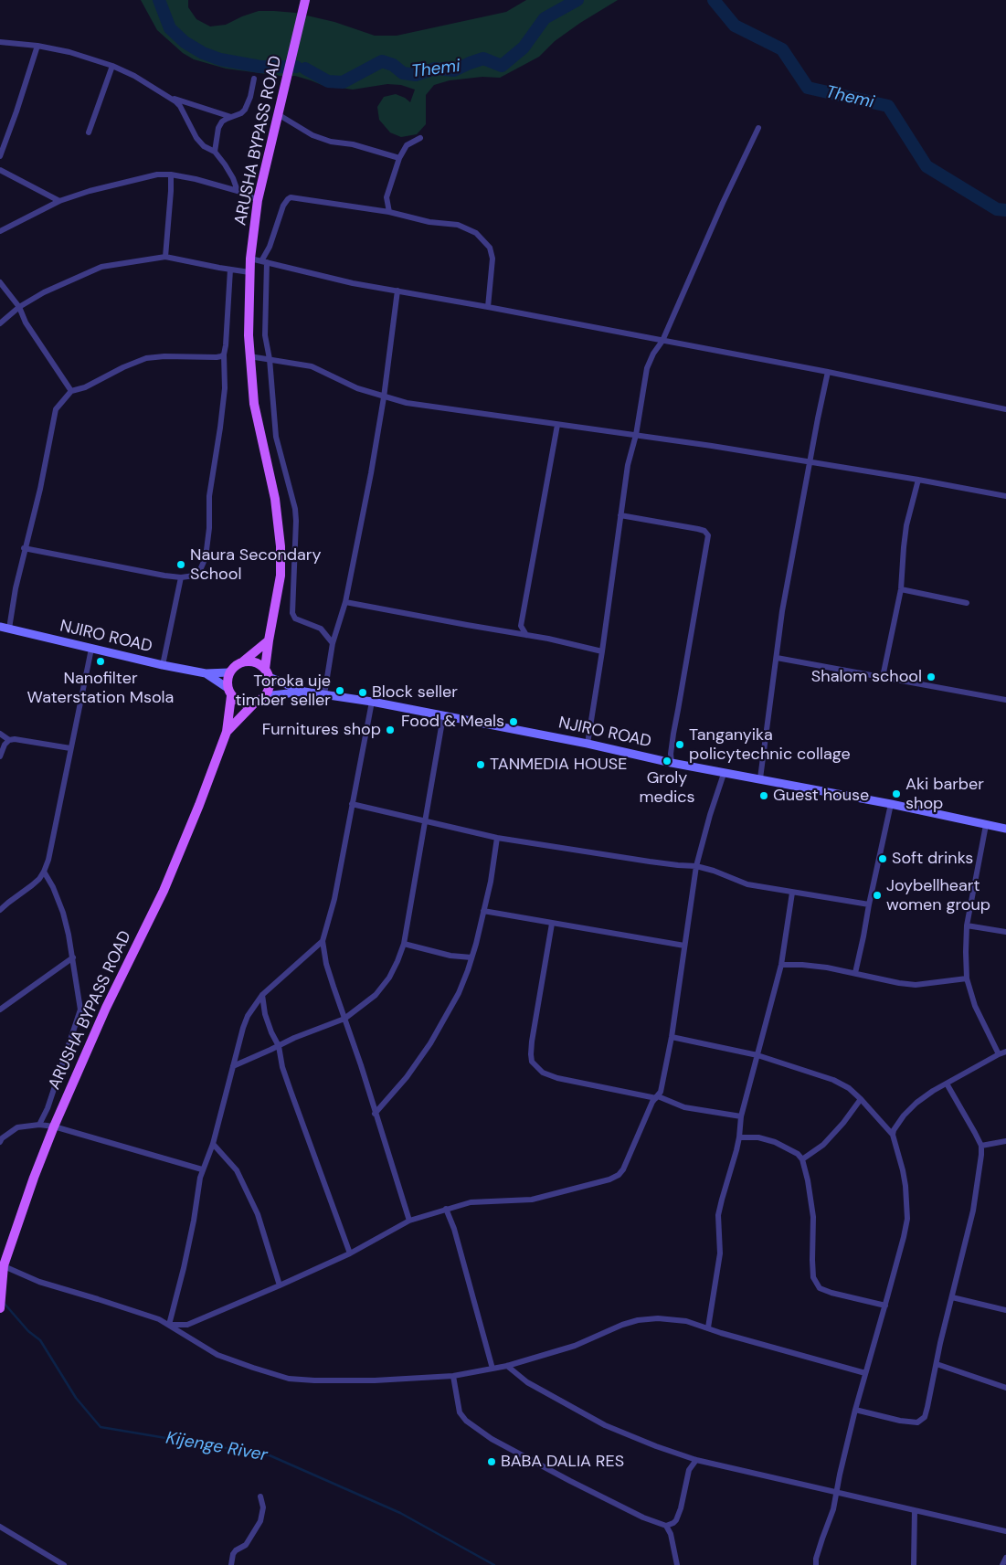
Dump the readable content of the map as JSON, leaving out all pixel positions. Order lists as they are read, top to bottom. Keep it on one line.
{"streets":{"main road":["ARUSHA BYPASS ROAD"],"street":["NJIRO ROAD"]},"crossings":[["ARUSHA BYPASS ROAD","NJIRO ROAD"]],"water":["Themi","Kijenge River"],"places":["Naura Secondary School","Nanofilter Waterstation Msola","Shalom school","Toroka uje timber seller","Block seller","Food & Meals","Furnitures shop","Tanganyika policytechnic collage","Groly medics","TANMEDIA HOUSE","Aki barber shop","Guest house","Soft drinks","Joybellheart women group","BABA DALIA RES"]}
